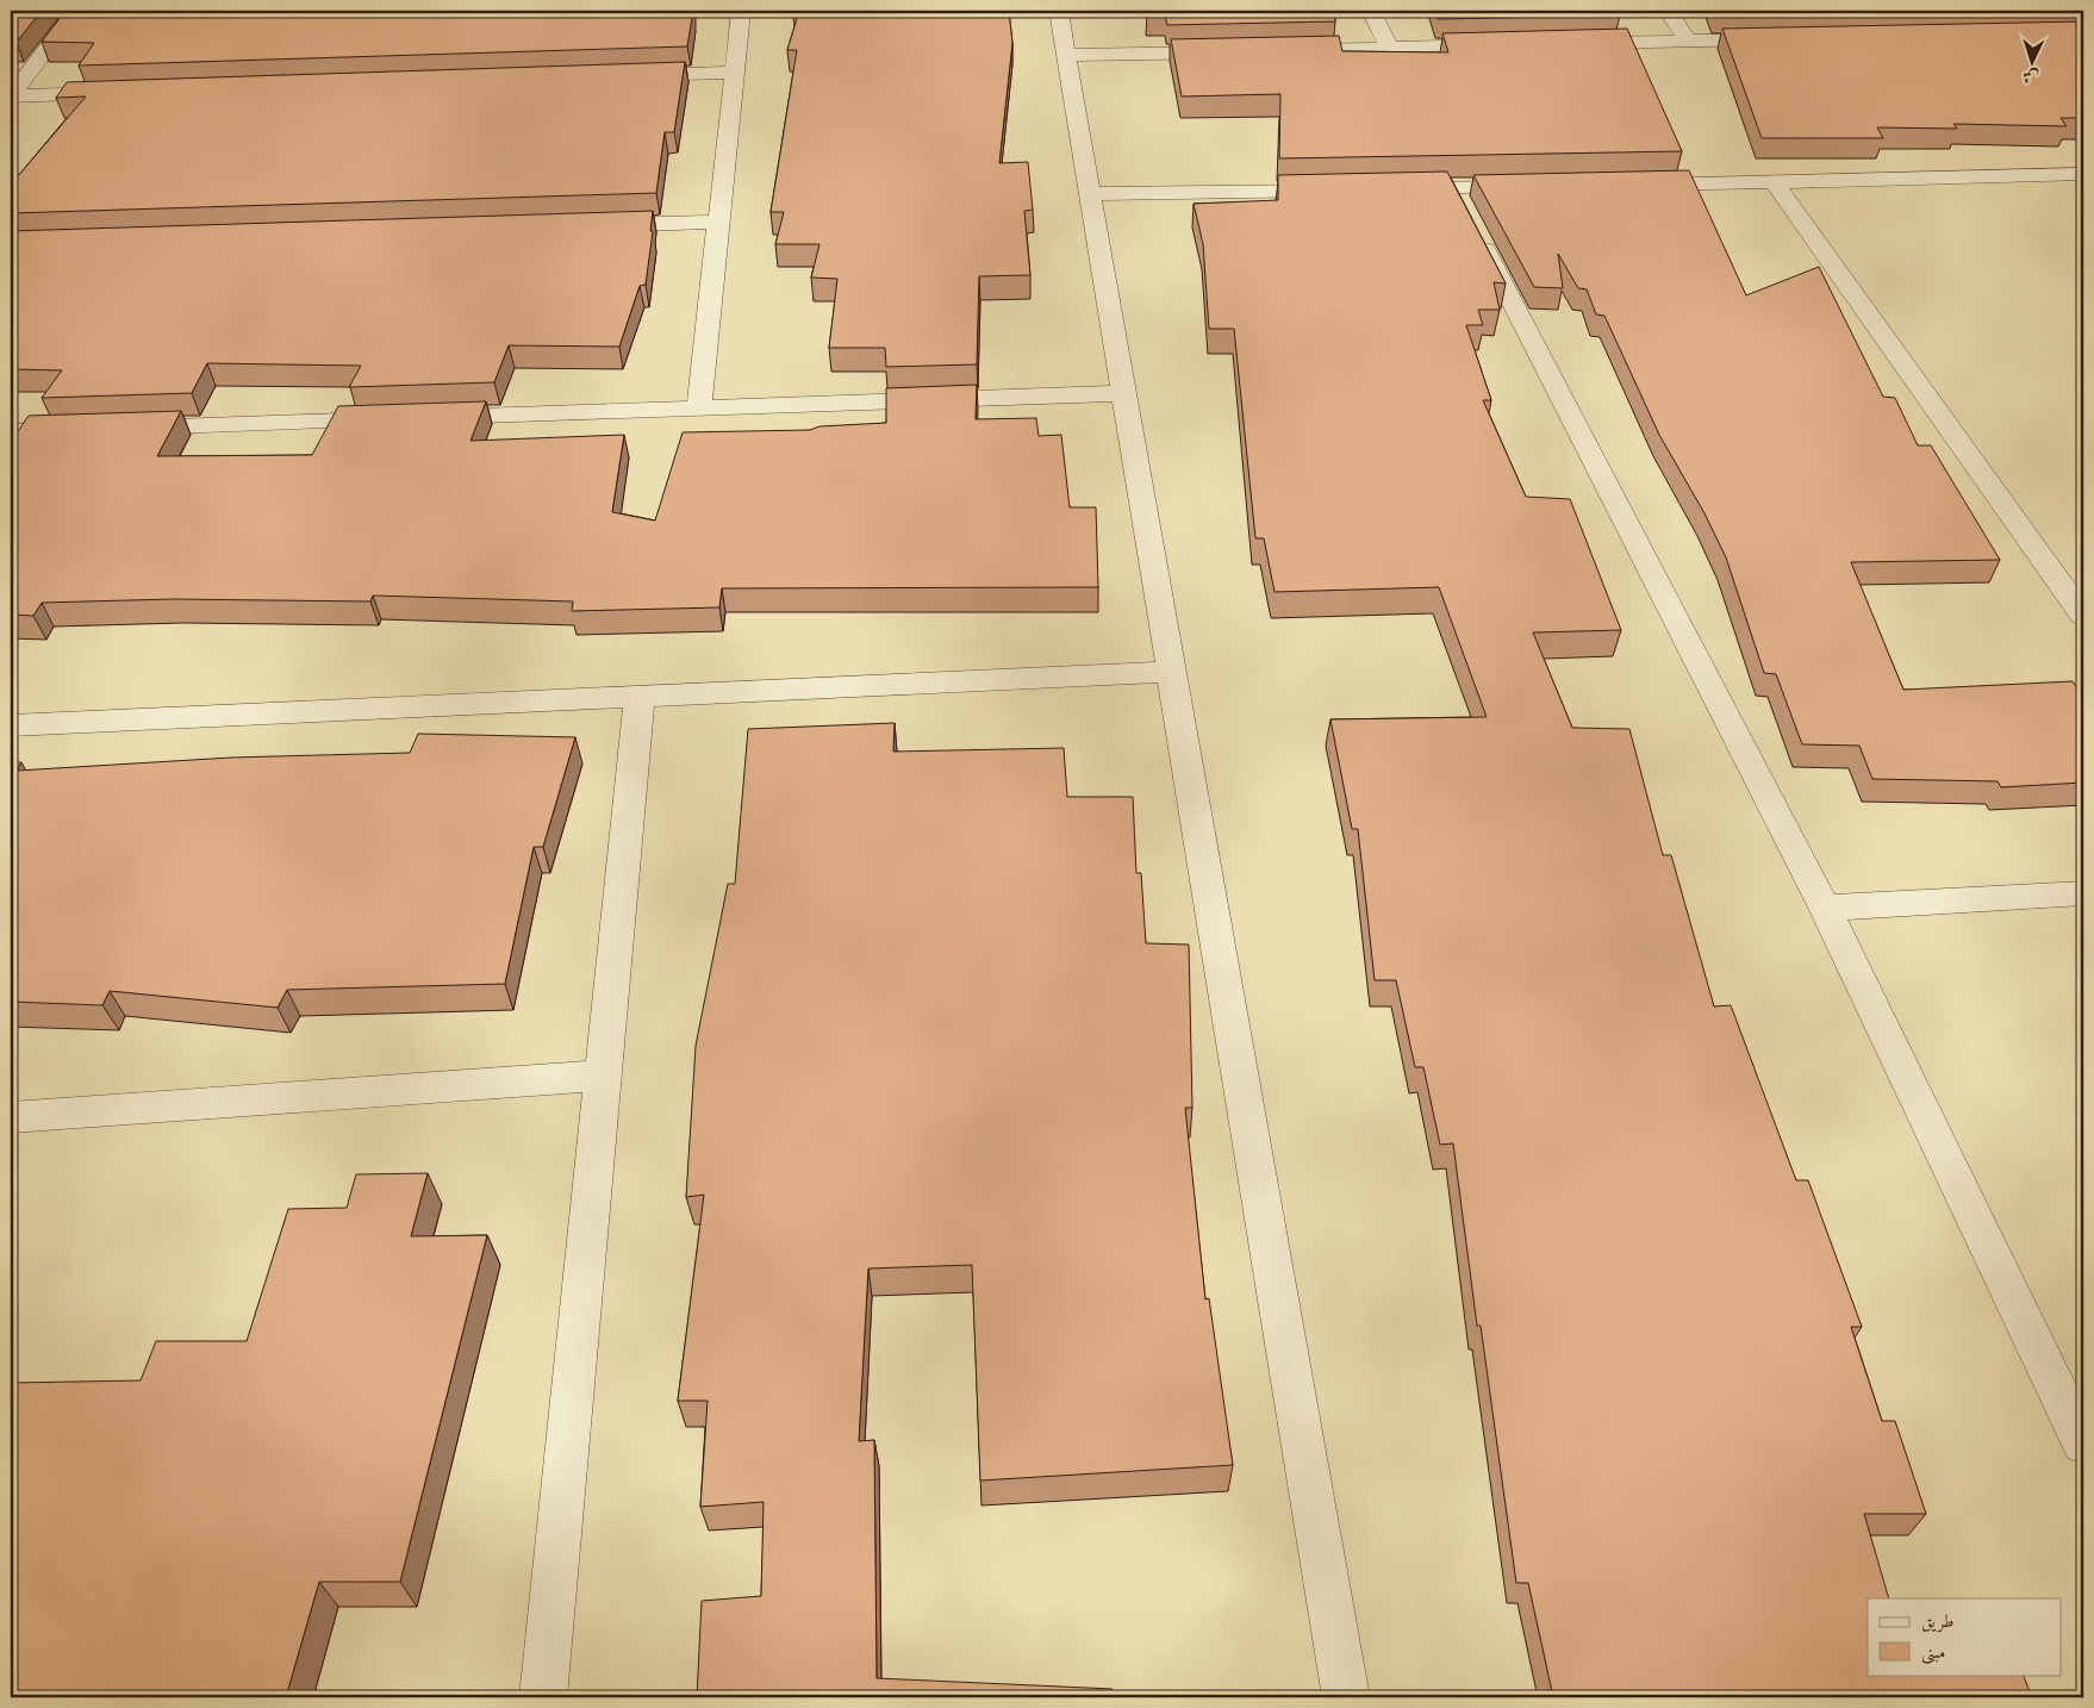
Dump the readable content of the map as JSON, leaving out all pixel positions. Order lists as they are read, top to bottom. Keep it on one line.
{"legend":["طريق","مبنى"],"north":"bottom"}
